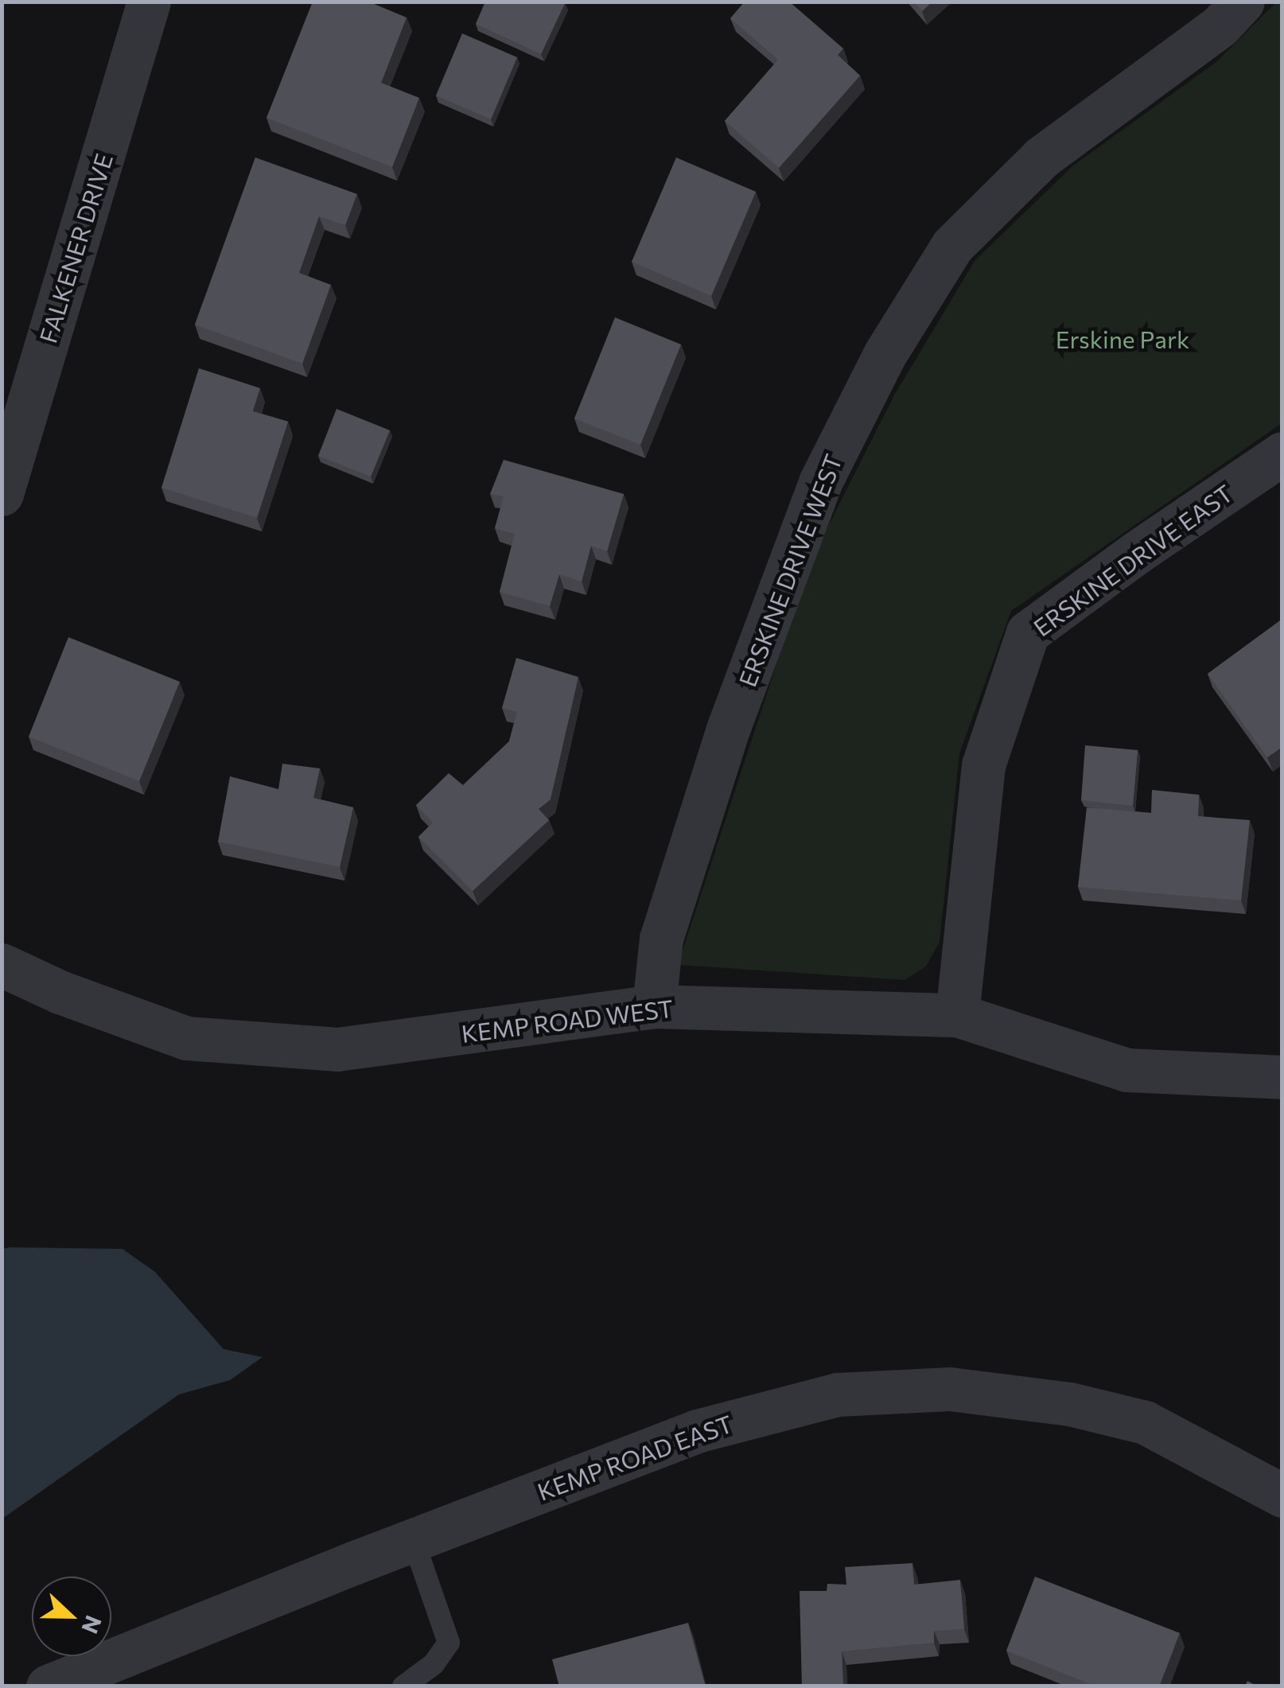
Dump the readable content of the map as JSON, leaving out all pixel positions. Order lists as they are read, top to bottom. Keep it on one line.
{"streets":{"street":["FALKENER DRIVE","ERSKINE DRIVE EAST","ERSKINE DRIVE WEST","KEMP ROAD WEST","KEMP ROAD EAST"]},"crossings":[["ERSKINE DRIVE EAST","KEMP ROAD WEST"],["ERSKINE DRIVE WEST","KEMP ROAD WEST"]],"parks":["Erskine Park"],"north":"right"}
